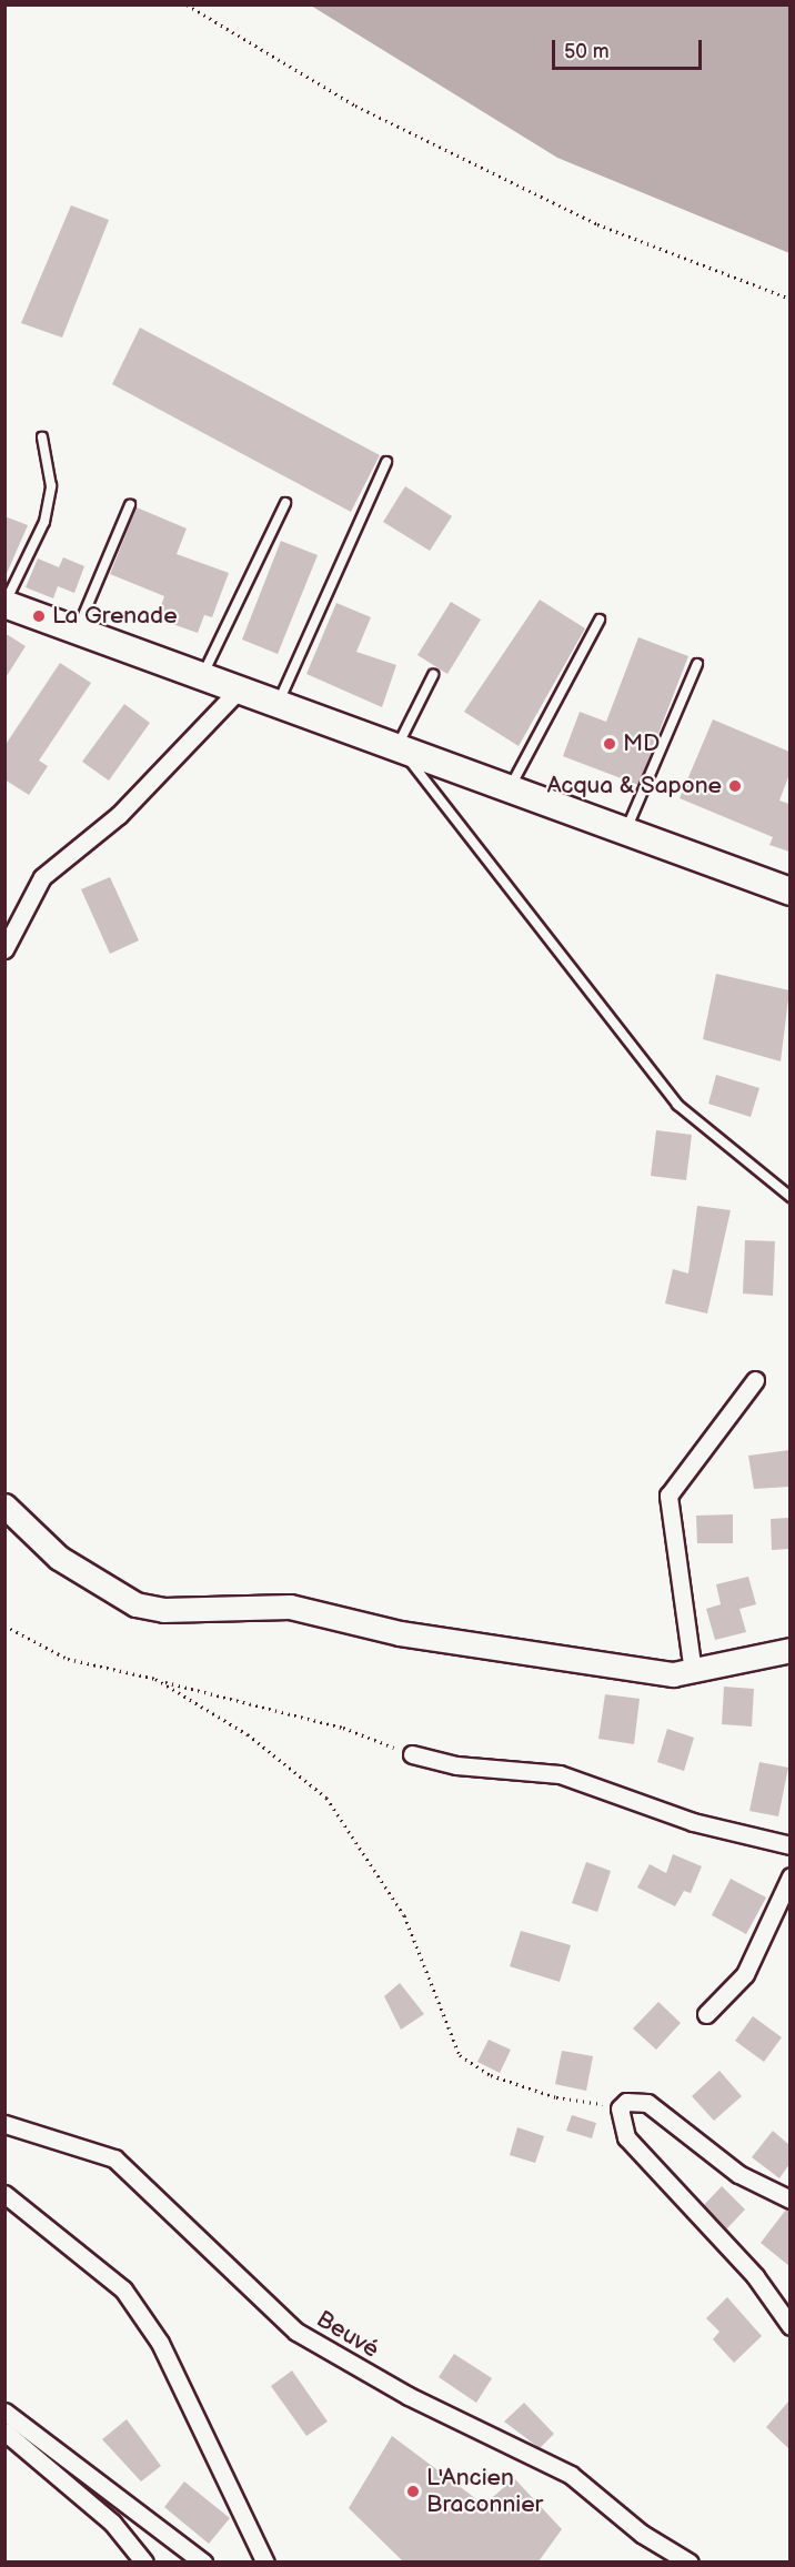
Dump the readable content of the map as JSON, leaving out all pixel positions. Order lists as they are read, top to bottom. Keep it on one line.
{"streets":{"street":["Beuvé"]},"places":["La Grenade","MD","Acqua & Sapone","L'Ancien Braconnier"],"scale_bar":"50 m"}
